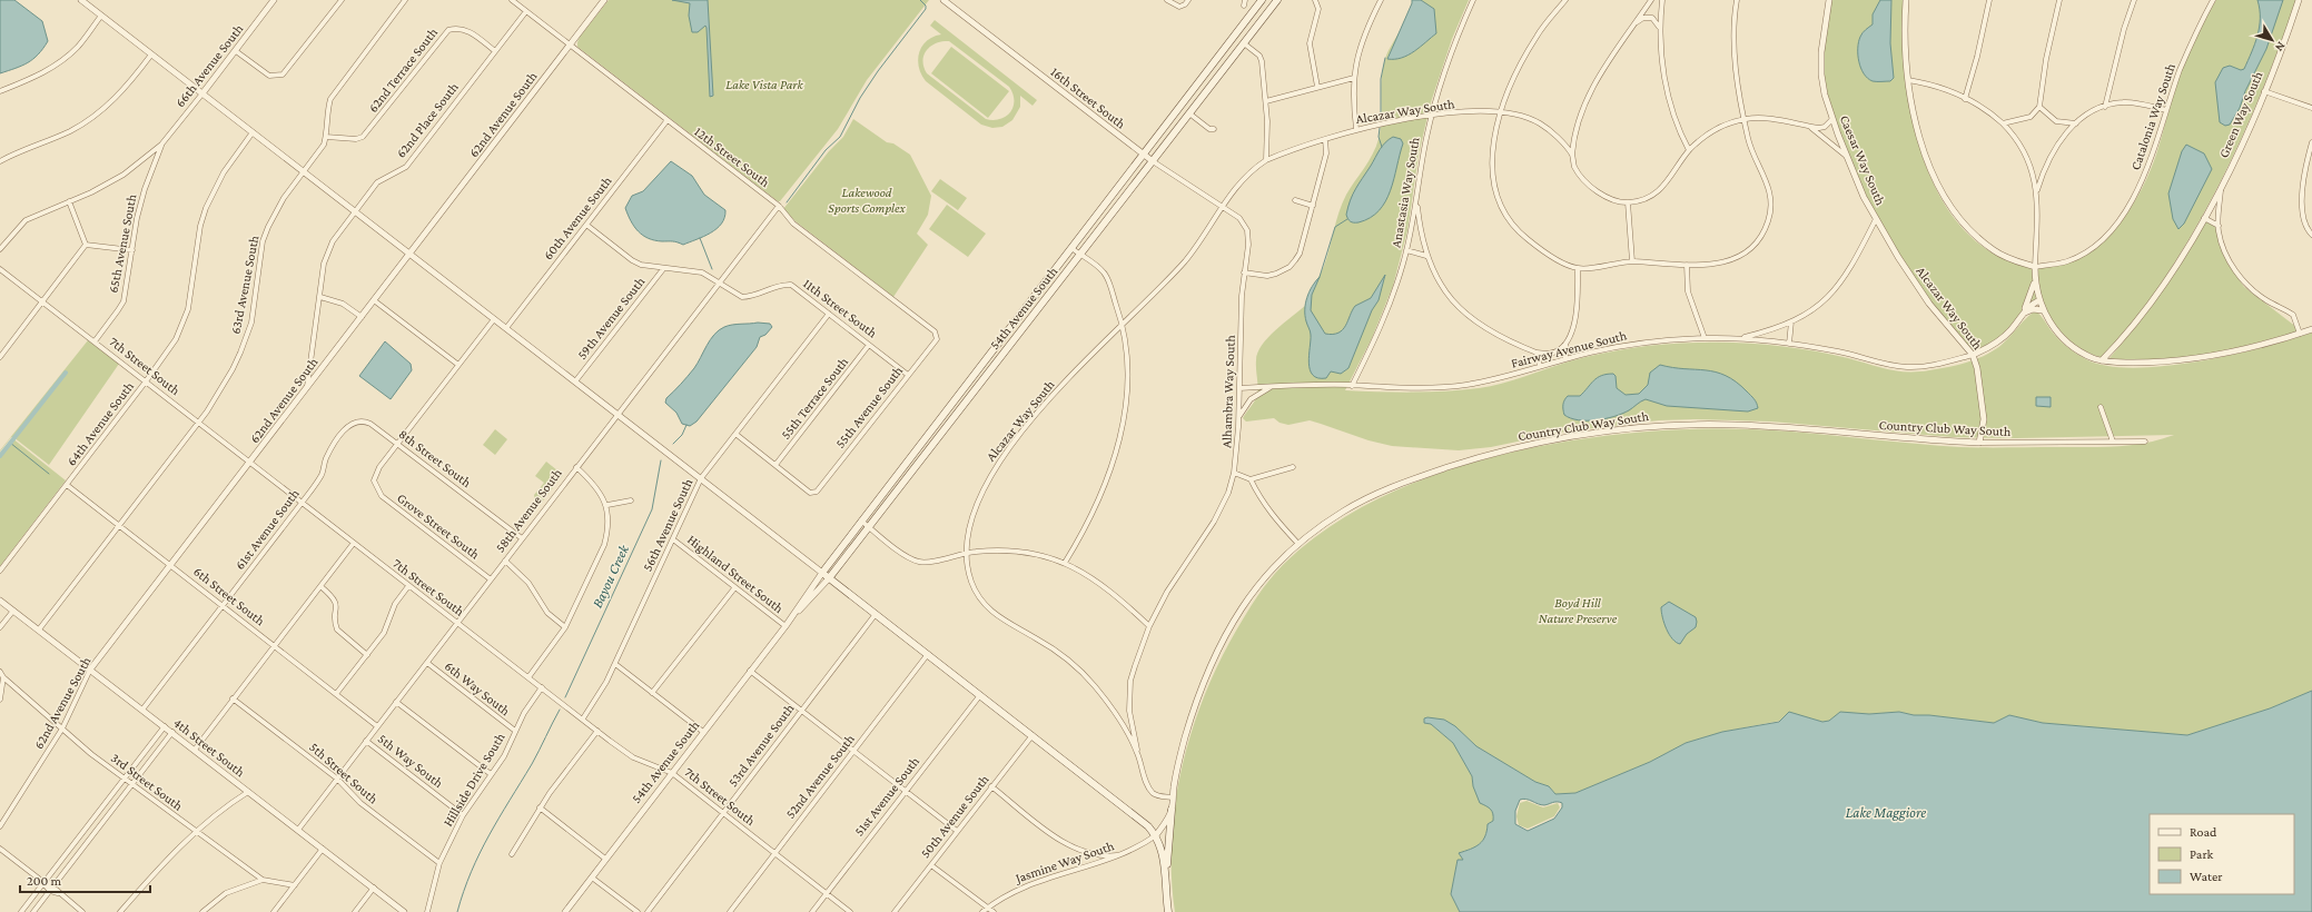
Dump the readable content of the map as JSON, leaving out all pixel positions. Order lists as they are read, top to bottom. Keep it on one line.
{"streets":{"main road":["54th Avenue South"],"street":["66th Avenue South","62nd Terrace South","16th Street South","Alcazar Way South","62nd Avenue South","Green Way South","Catalonia Way South","62nd Place South","12th Street South","Caesar Way South","Anastasia Way South","60th Avenue South","65th Avenue South","63rd Avenue South","11th Street South","59th Avenue South","Fairway Avenue South","7th Street South","Alhambra Way South","55th Terrace South","55th Avenue South","64th Avenue South","Country Club Way South","8th Street South","58th Avenue South","56th Avenue South","Grove Street South","61st Avenue South","Highland Street South","6th Street South","6th Way South","53rd Avenue South","4th Street South","5th Way South","5th Street South","52nd Avenue South","Hillside Drive South","3rd Street South","51st Avenue South","50th Avenue South","Jasmine Way South"]},"crossings":[["66th Avenue South","65th Avenue South"],["62nd Terrace South","62nd Place South"],["62nd Terrace South","63rd Avenue South"],["16th Street South","Alcazar Way South"],["16th Street South","54th Avenue South"],["16th Street South","Alhambra Way South"],["Alcazar Way South","Caesar Way South"],["Alcazar Way South","Anastasia Way South"],["Alcazar Way South","Fairway Avenue South"],["Alcazar Way South","Alhambra Way South"],["Alcazar Way South","Country Club Way South"],["62nd Avenue South","62nd Place South"],["62nd Avenue South","12th Street South"],["62nd Avenue South","7th Street South"],["62nd Avenue South","6th Street South"],["62nd Avenue South","4th Street South"],["62nd Avenue South","3rd Street South"],["62nd Place South","12th Street South"],["12th Street South","60th Avenue South"],["12th Street South","55th Avenue South"],["12th Street South","58th Avenue South"],["Caesar Way South","Fairway Avenue South"],["Anastasia Way South","Fairway Avenue South"],["60th Avenue South","11th Street South"],["65th Avenue South","7th Street South"],["63rd Avenue South","7th Street South"],["63rd Avenue South","6th Street South"],["63rd Avenue South","4th Street South"],["11th Street South","59th Avenue South"],["11th Street South","55th Terrace South"],["11th Street South","55th Avenue South"],["11th Street South","58th Avenue South"],["11th Street South","56th Avenue South"],["54th Avenue South","7th Street South"],["54th Avenue South","Highland Street South"],["Fairway Avenue South","Alhambra Way South"],["7th Street South","64th Avenue South"],["7th Street South","58th Avenue South"],["7th Street South","56th Avenue South"],["7th Street South","61st Avenue South"],["7th Street South","53rd Avenue South"],["7th Street South","52nd Avenue South"],["7th Street South","Hillside Drive South"],["7th Street South","51st Avenue South"],["55th Terrace South","55th Avenue South"],["64th Avenue South","6th Street South"],["Country Club Way South","Jasmine Way South"],["8th Street South","58th Avenue South"],["8th Street South","Grove Street South"],["8th Street South","61st Avenue South"],["58th Avenue South","Grove Street South"],["58th Avenue South","6th Street South"],["58th Avenue South","6th Way South"],["58th Avenue South","4th Street South"],["58th Avenue South","5th Way South"],["58th Avenue South","5th Street South"],["56th Avenue South","Highland Street South"],["61st Avenue South","6th Street South"],["61st Avenue South","4th Street South"],["6th Way South","Hillside Drive South"],["5th Way South","Hillside Drive South"],["5th Street South","Hillside Drive South"]],"water":["Bayou Creek","Lake Maggiore"],"parks":["Lake Vista Park","Lakewood Sports Complex","Boyd Hill Nature Preserve"],"legend":["Road","Park","Water"],"scale_bar":"200 m","north":"bottom right"}
